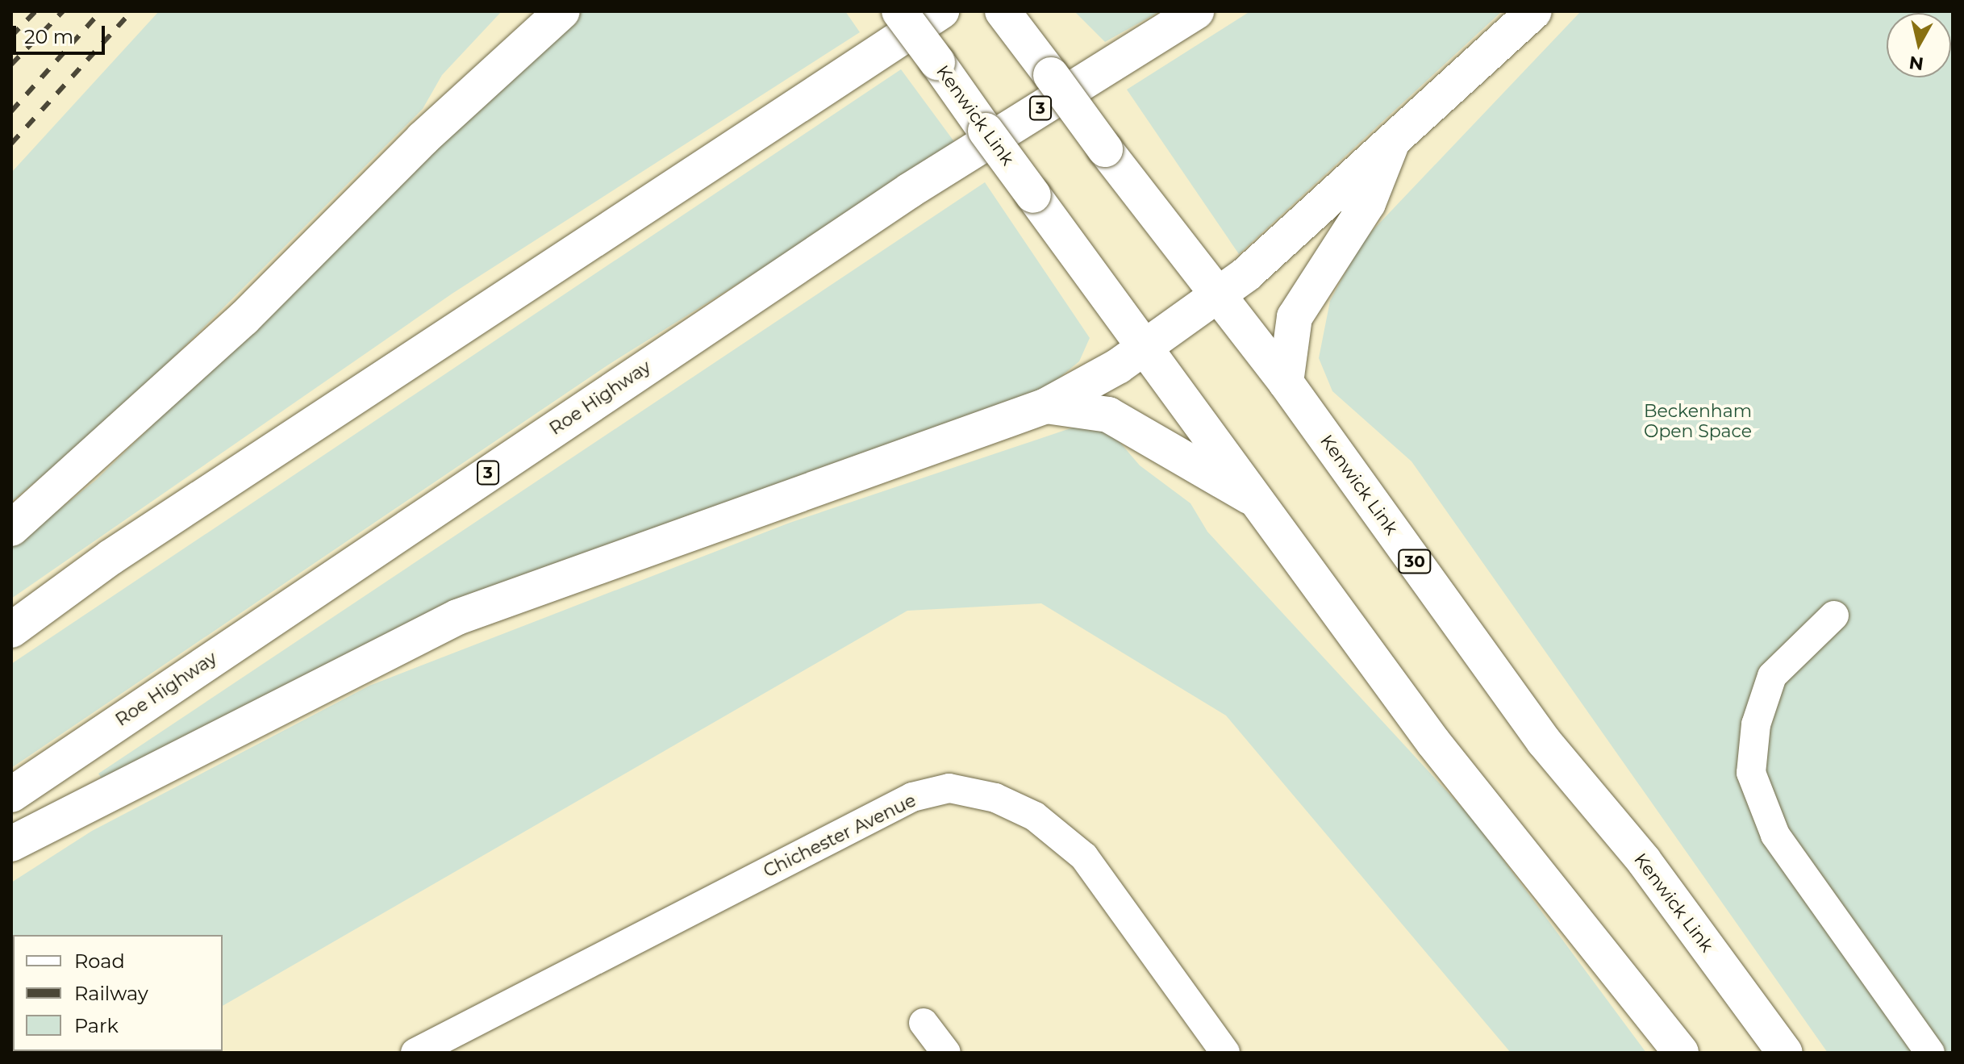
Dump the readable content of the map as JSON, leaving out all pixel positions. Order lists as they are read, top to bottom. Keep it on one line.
{"streets":{"highway":["3","Kenwick Link","Roe Highway","30"],"street":["Chichester Avenue"]},"parks":["Beckenham Open Space"],"legend":["Road","Railway","Park"],"scale_bar":"20 m","north":"bottom"}
